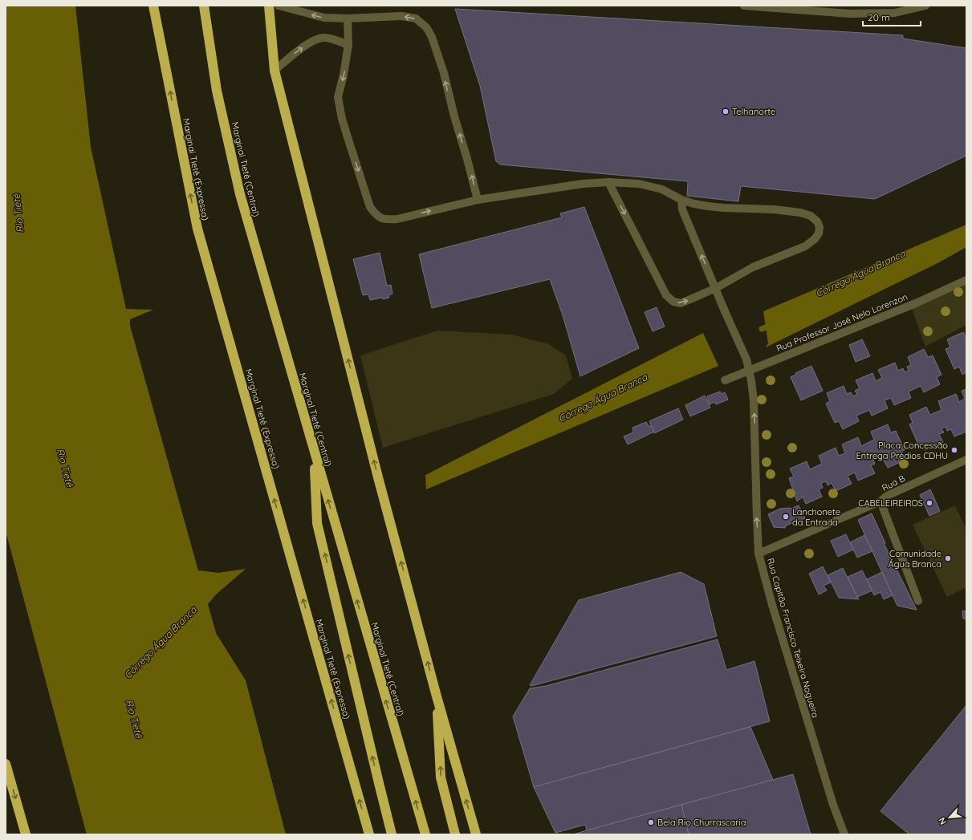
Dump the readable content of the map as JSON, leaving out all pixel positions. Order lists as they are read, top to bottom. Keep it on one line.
{"streets":{"highway":["Marginal Tietê (Expressa)","Marginal Tietê (Central)"],"street":["Rua Professor José Nelo Lorenzon","Rua B","Rua Capitão Francisco Teixeira Nogueira"]},"crossings":[["Rua Professor José Nelo Lorenzon","Rua Capitão Francisco Teixeira Nogueira"],["Rua B","Rua Capitão Francisco Teixeira Nogueira"]],"one_way":["Rua Capitão Francisco Teixeira Nogueira"],"water":["Rio Tietê","Córrego Água Branca"],"places":["Telhanorte","Placa Concessão Entrega Prédios CDHU","CABELEIREIROS","Lanchonete da Entrada","Comunidade Água Branca","Bela Rio Churrascaria"],"scale_bar":"20 m","north":"bottom left"}
